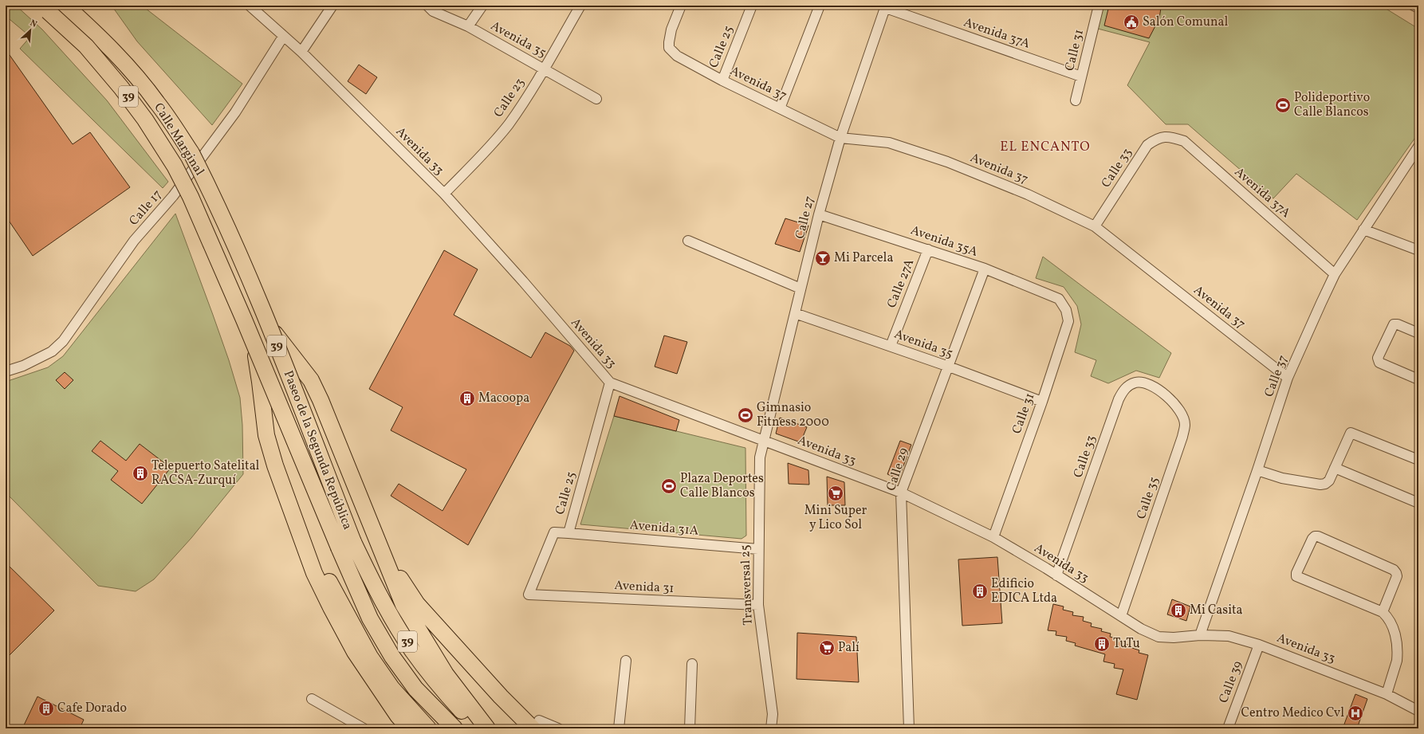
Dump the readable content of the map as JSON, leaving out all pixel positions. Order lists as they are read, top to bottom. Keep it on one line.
{"streets":{"highway":["39","Paseo de la Segunda República"],"street":["Avenida 37A","Avenida 35","Calle 25","Calle 31","Avenida 37","Calle 23","Calle Marginal","Avenida 33","Calle 33","Calle 17","Calle 27","Avenida 35A","Calle 27A","Calle 37","Calle 29","Calle 35","Avenida 31A","Transversal 25","Avenida 31","Calle 39"]},"crossings":[["Avenida 37A","Calle 31"],["Avenida 37A","Calle 33"],["Avenida 37A","Calle 27"],["Avenida 37A","Calle 37"],["Avenida 35","Calle 31"],["Avenida 35","Calle 23"],["Avenida 35","Calle 27"],["Avenida 35","Calle 27A"],["Avenida 35","Calle 29"],["Calle 25","Avenida 37"],["Calle 25","Avenida 33"],["Calle 25","Avenida 31A"],["Calle 25","Avenida 31"],["Calle 31","Avenida 33"],["Calle 31","Avenida 35A"],["Avenida 37","Calle 33"],["Avenida 37","Calle 27"],["Avenida 37","Calle 37"],["Calle 23","Avenida 33"],["Calle Marginal","Calle 17"],["Avenida 33","Calle 33"],["Avenida 33","Calle 17"],["Avenida 33","Calle 27"],["Avenida 33","Calle 37"],["Avenida 33","Calle 29"],["Avenida 33","Calle 35"],["Avenida 33","Transversal 25"],["Avenida 33","Calle 39"],["Calle 33","Calle 35"],["Calle 27","Avenida 35A"],["Calle 27","Transversal 25"],["Avenida 35A","Calle 27A"],["Avenida 35A","Calle 29"],["Avenida 31A","Transversal 25"],["Transversal 25","Avenida 31"]],"districts":["EL ENCANTO"],"places":{"public building":["Salón Comunal"],"sports":["Polideportivo Calle Blancos","Gimnasio Fitness 2000","Plaza Deportes Calle Blancos"],"bar":["Mi Parcela"],"building":["Macoopa","Telepuerto Satelital RACSA-Zurquí","Edificio EDICA Ltda","Mi Casita","TuTu","Cafe Dorado"],"supermarket":["Mini Super y Lico Sol","Palí"],"hospital":["Centro Medico Cvl"]},"north":"top right"}
